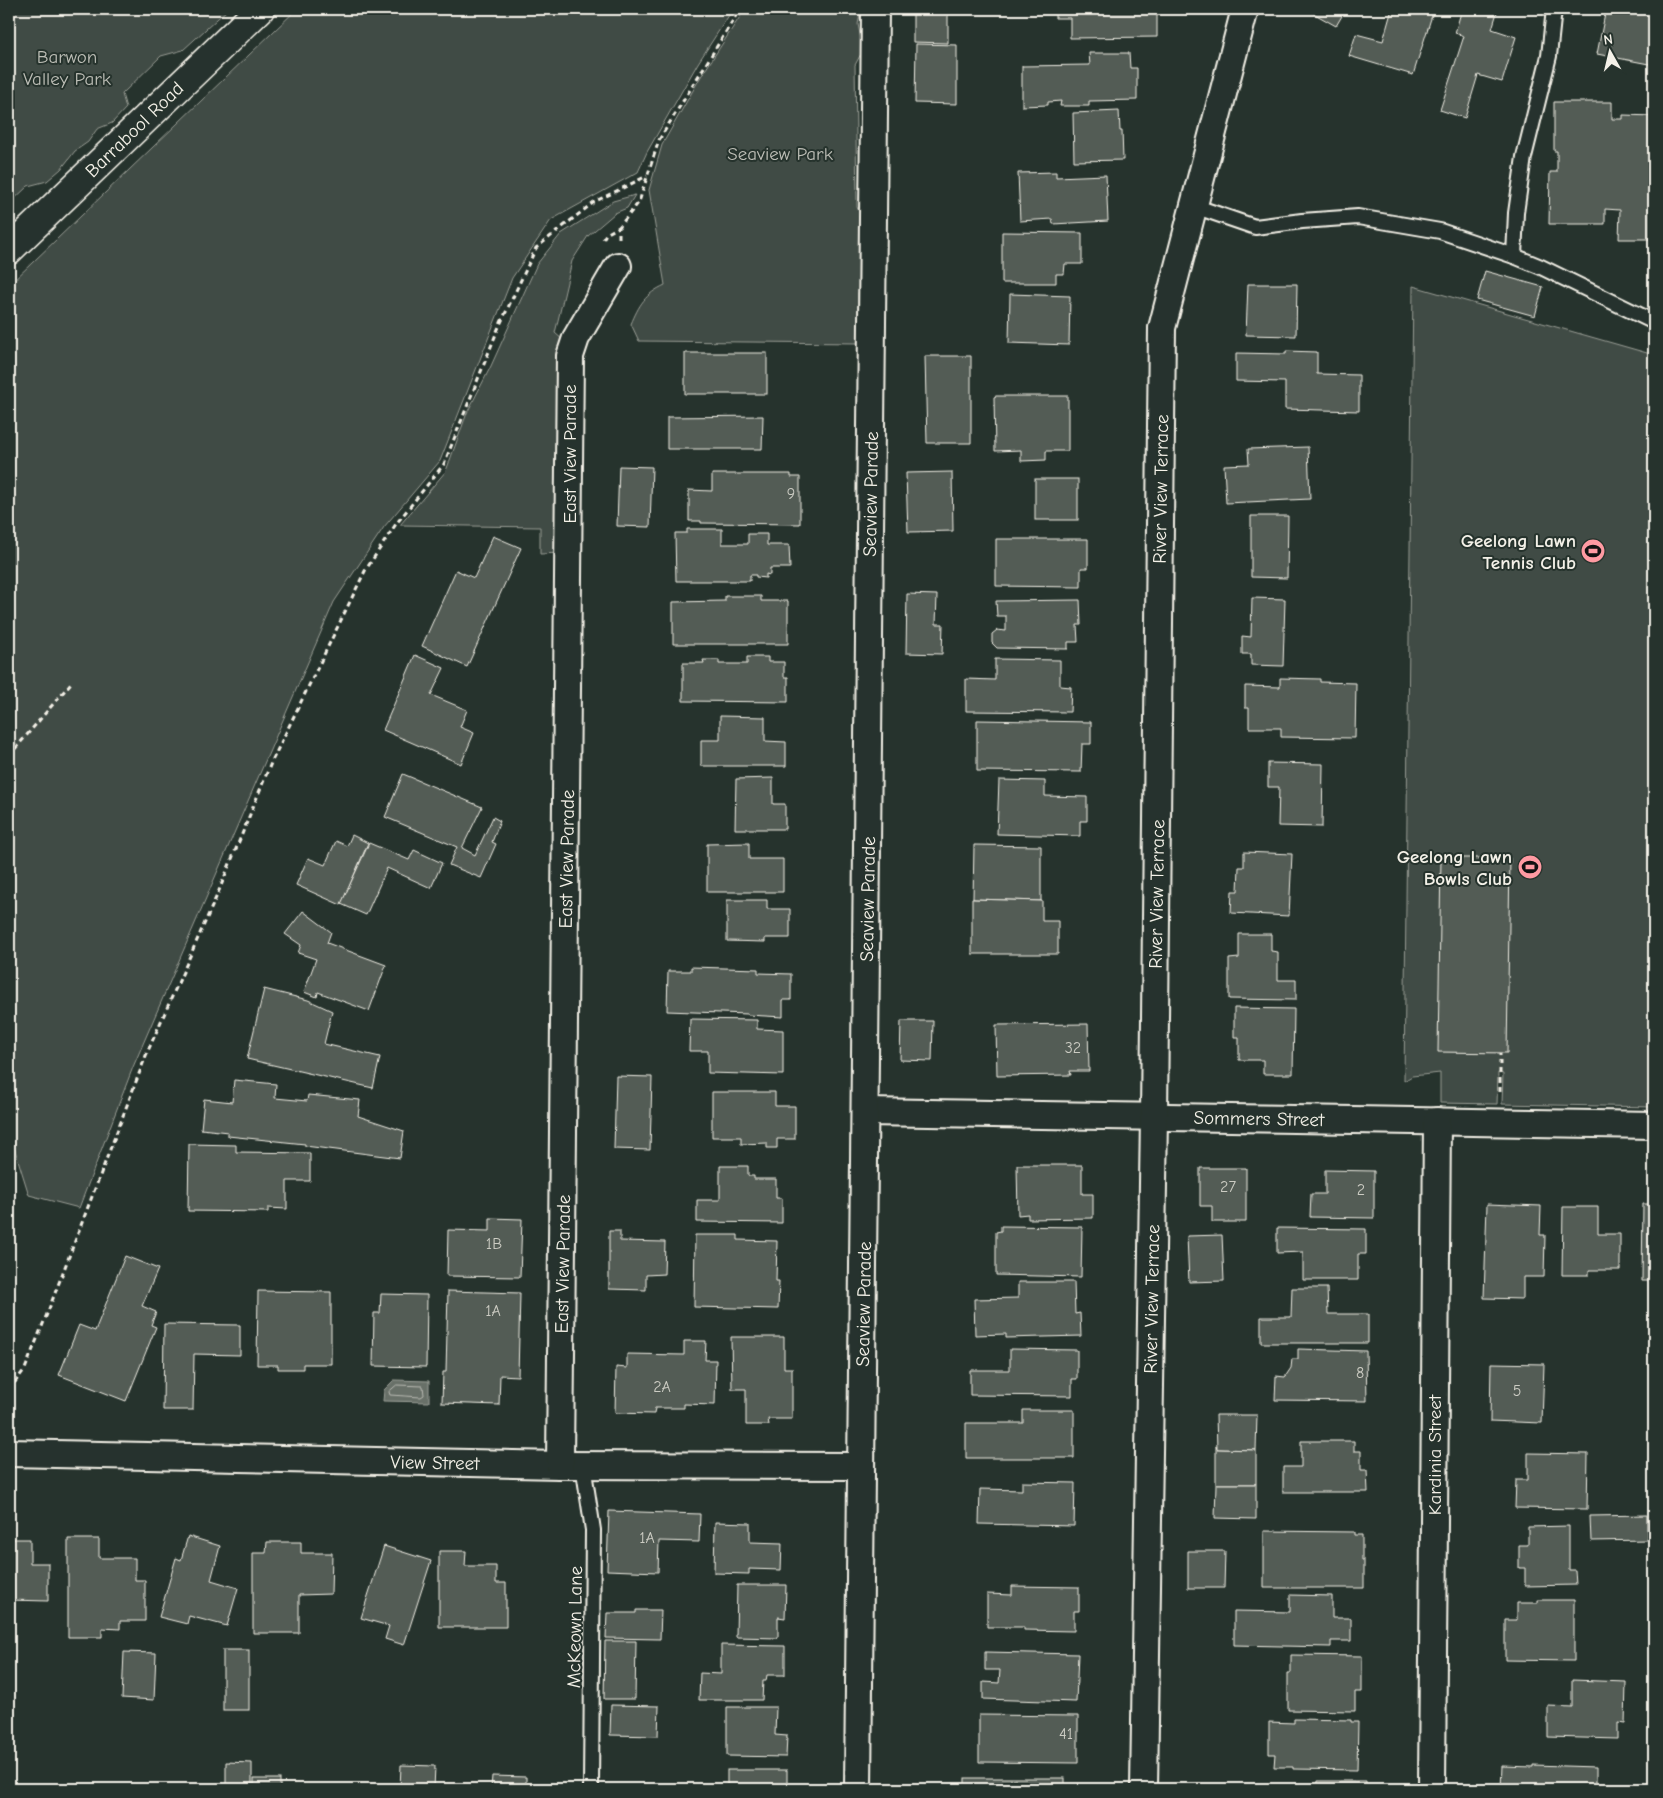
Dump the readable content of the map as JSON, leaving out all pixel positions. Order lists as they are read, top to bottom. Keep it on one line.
{"streets":{"street":["Barrabool Road","East View Parade","River View Terrace","Seaview Parade","Sommers Street","Kardinia Street","View Street"],"lane":["McKeown Lane"]},"crossings":[["East View Parade","View Street"],["East View Parade","McKeown Lane"],["River View Terrace","Sommers Street"],["Seaview Parade","Sommers Street"],["Seaview Parade","View Street"],["Sommers Street","Kardinia Street"],["View Street","McKeown Lane"]],"parks":["Barwon Valley Park","Seaview Park"],"places":{"sports":["Geelong Lawn Tennis Club","Geelong Lawn Bowls Club"]},"house_numbers":["9","32","27","2","1B","1A","8","2A","5","1A","41"],"north":"top"}
